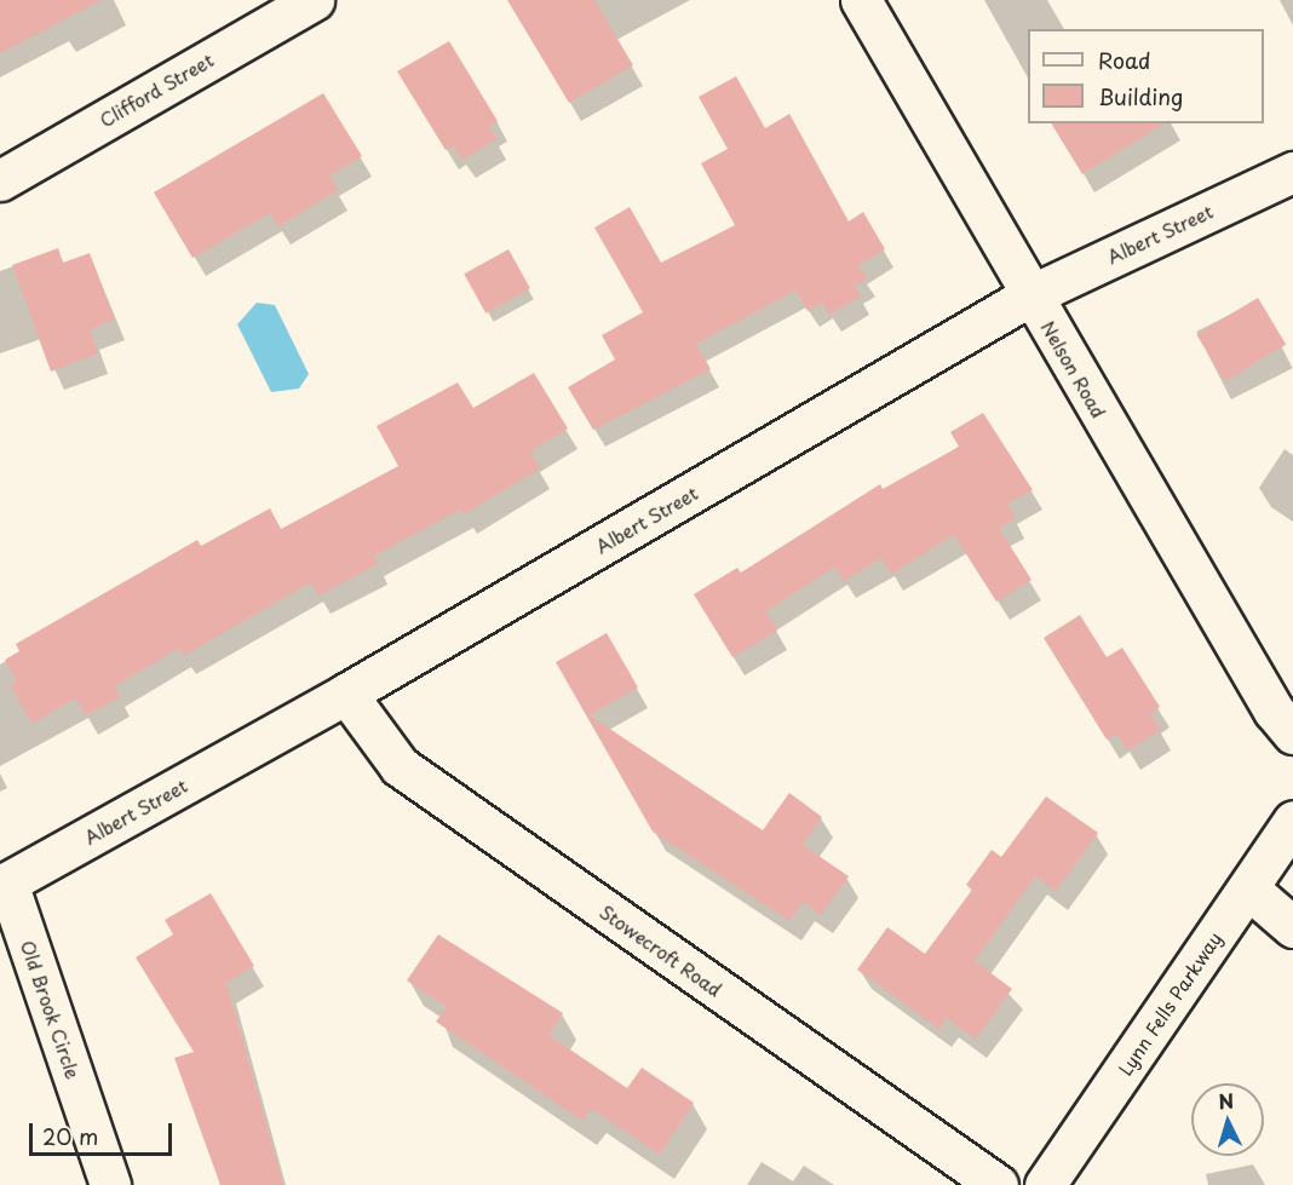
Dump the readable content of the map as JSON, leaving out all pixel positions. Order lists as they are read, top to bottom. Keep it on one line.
{"streets":{"street":["Clifford Street","Albert Street","Nelson Road","Stowecroft Road","Lynn Fells Parkway","Old Brook Circle"]},"crossings":[["Albert Street","Nelson Road"],["Albert Street","Stowecroft Road"],["Albert Street","Old Brook Circle"]],"legend":["Road","Building"],"scale_bar":"20 m","north":"top"}
